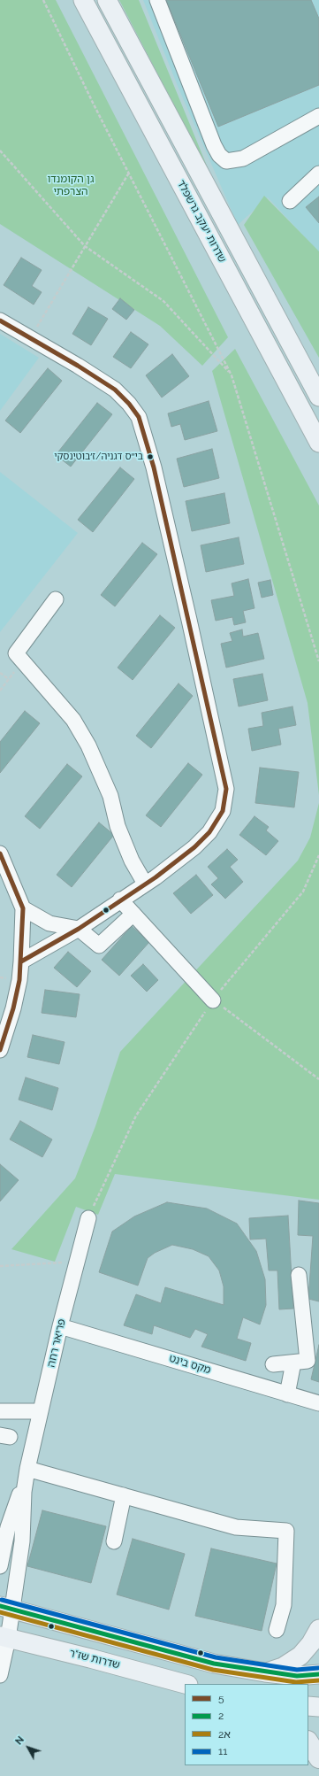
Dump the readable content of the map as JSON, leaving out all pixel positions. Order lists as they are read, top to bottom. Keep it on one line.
{"streets":{"main road":["שדרות יעקב גרשפלד","שדרות שז\"ר"],"street":["פריאר רחה","מקס בינט"]},"crossings":[["פריאר רחה","מקס בינט"],["פריאר רחה","שדרות שז\"ר"]],"parks":["גן הקומנדו הצרפתי"],"places":["בי״ס דגניה/ז׳בוטינסקי"],"lines":["transit line 5","transit line 11","transit line 2","transit line 2א"],"legend":["5","2","2א","11"],"north":"top left"}
